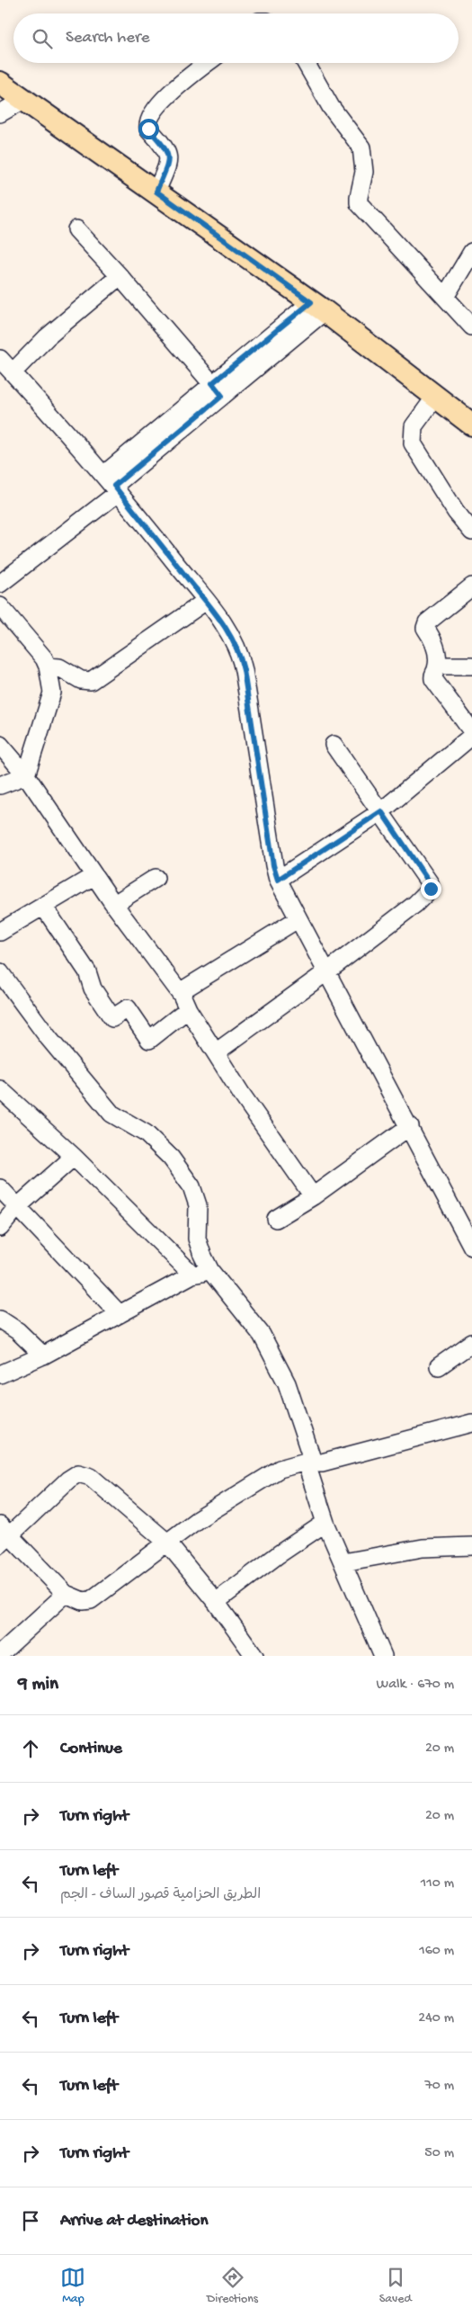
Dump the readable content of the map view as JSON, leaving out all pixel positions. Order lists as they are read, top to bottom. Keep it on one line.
{"page":{"search":"Search here","heading":["9 min","Walk · 670 m"],"list":[["Continue","20 m"],["Turn right","20 m"],["Turn left","الطريق الحزامية قصور الساف - الجم","110 m"],["Turn right","160 m"],["Turn left","240 m"],["Turn left","70 m"],["Turn right","50 m"],"Arrive at destination"],"nav":["Map","Directions","Saved"]}}
